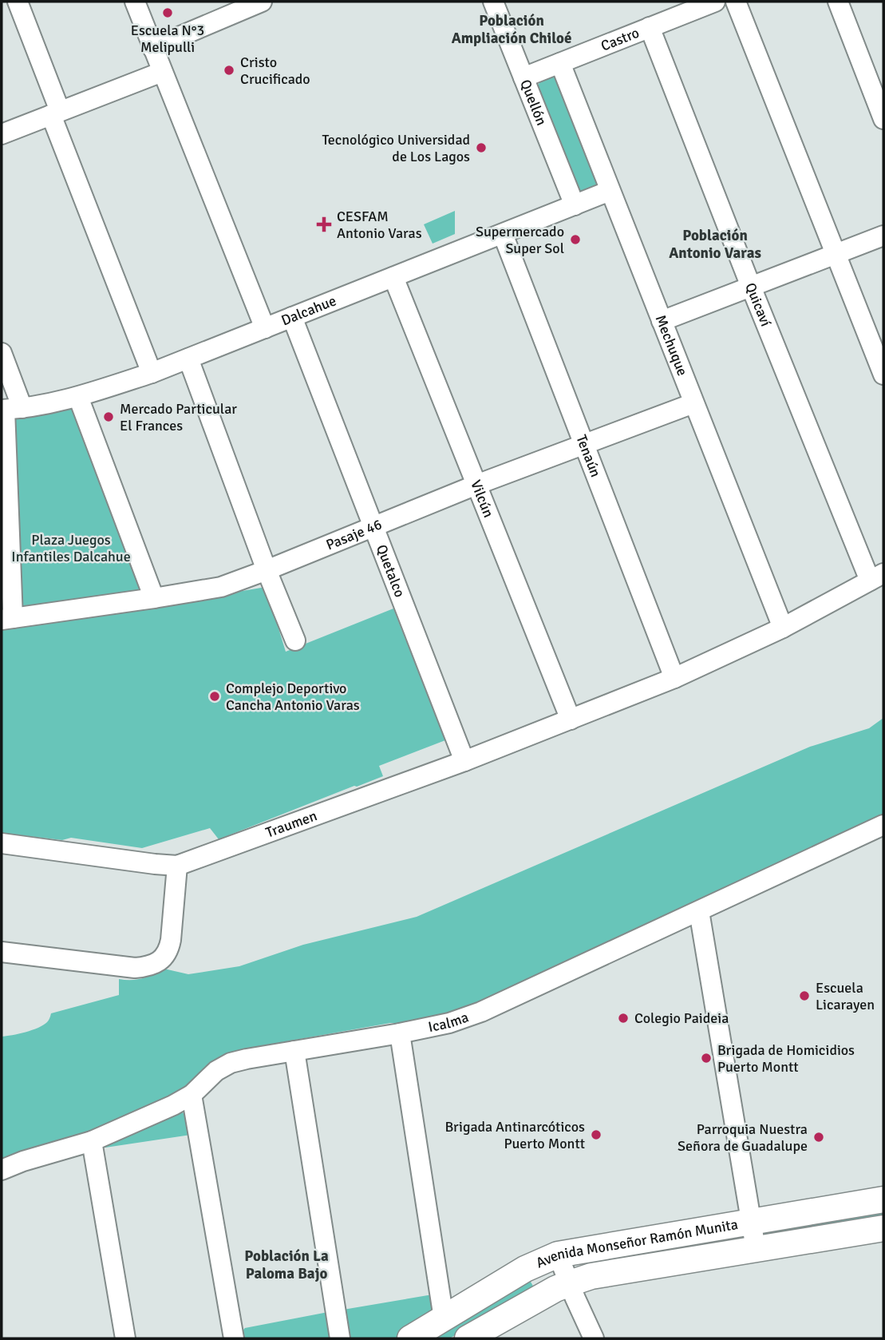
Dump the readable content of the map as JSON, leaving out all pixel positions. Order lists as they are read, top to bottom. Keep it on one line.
{"streets":{"main road":["Avenida Monseñor Ramón Munita"],"street":["Castro","Quellón","Quicaví","Dalcahue","Mechuque","Tenaún","Vilcún","Pasaje 46","Quetalco","Traumen","Icalma"]},"crossings":[["Castro","Quellón"],["Castro","Quicaví"],["Castro","Mechuque"],["Quellón","Dalcahue"],["Quicaví","Traumen"],["Dalcahue","Mechuque"],["Dalcahue","Tenaún"],["Dalcahue","Vilcún"],["Dalcahue","Quetalco"],["Mechuque","Pasaje 46"],["Mechuque","Traumen"],["Tenaún","Pasaje 46"],["Tenaún","Traumen"],["Vilcún","Pasaje 46"],["Vilcún","Traumen"],["Pasaje 46","Quetalco"],["Quetalco","Traumen"]],"districts":["Población Ampliación Chiloé","Población Antonio Varas","Población La Paloma Bajo"],"parks":["Plaza Juegos Infantiles Dalcahue"],"places":{"other":["Escuela N°3 Melipulli","Cristo Crucificado","Tecnológico Universidad de Los Lagos","Supermercado Super Sol","Mercado Particular El Frances","Complejo Deportivo Cancha Antonio Varas","Escuela Licarayen","Colegio Paideia","Brigada de Homicidios Puerto Montt","Brigada Antinarcóticos Puerto Montt","Parroquia Nuestra Señora de Guadalupe"],"health":["CESFAM Antonio Varas"]}}
